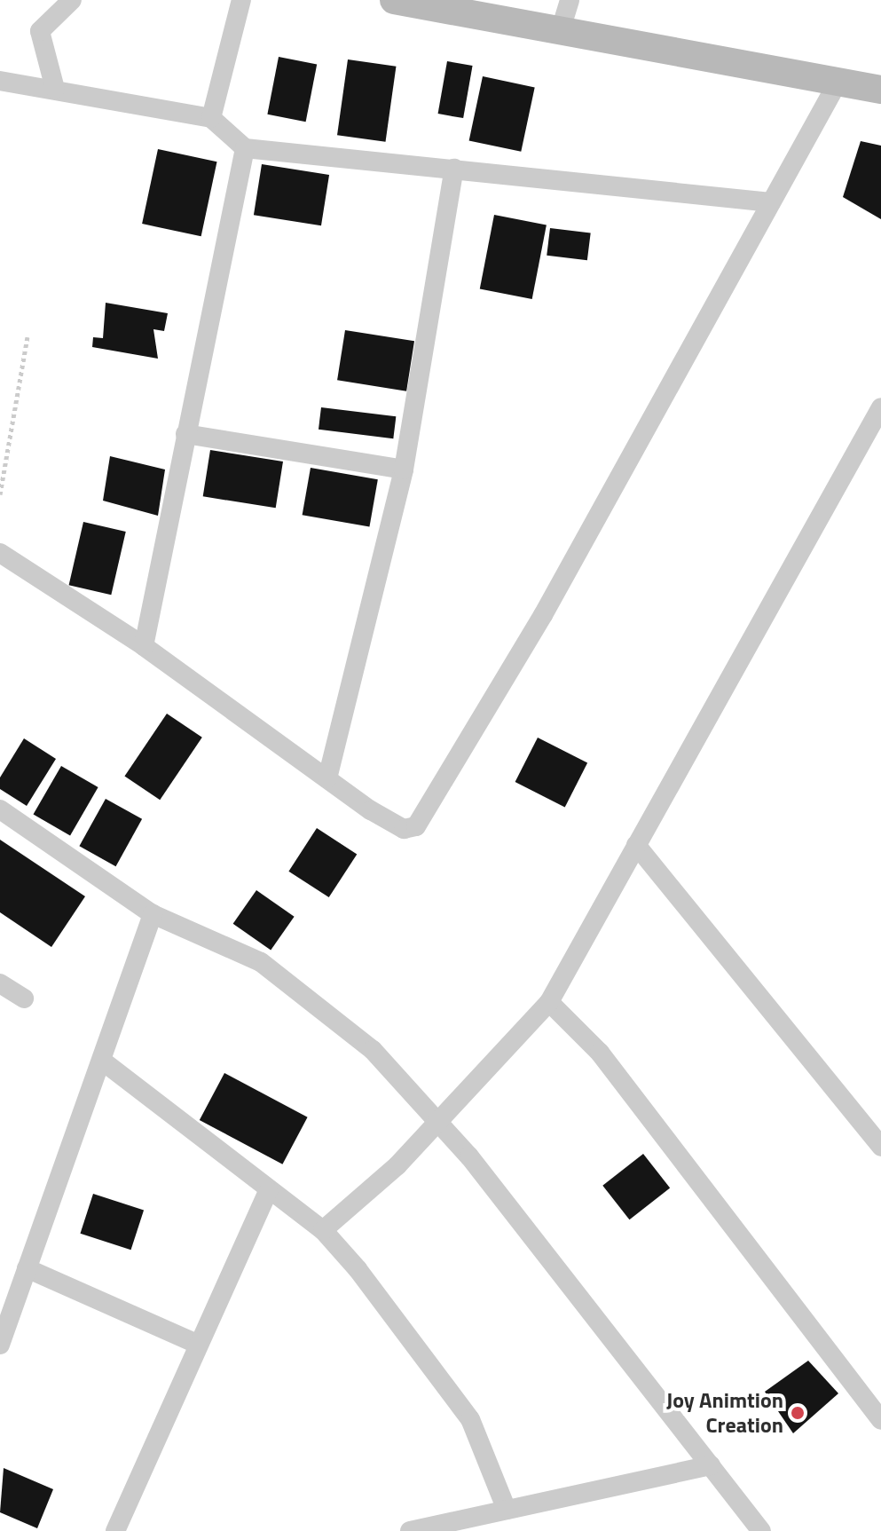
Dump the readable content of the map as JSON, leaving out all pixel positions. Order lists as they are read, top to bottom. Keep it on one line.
{"places":["Joy Animtion Creation"]}
